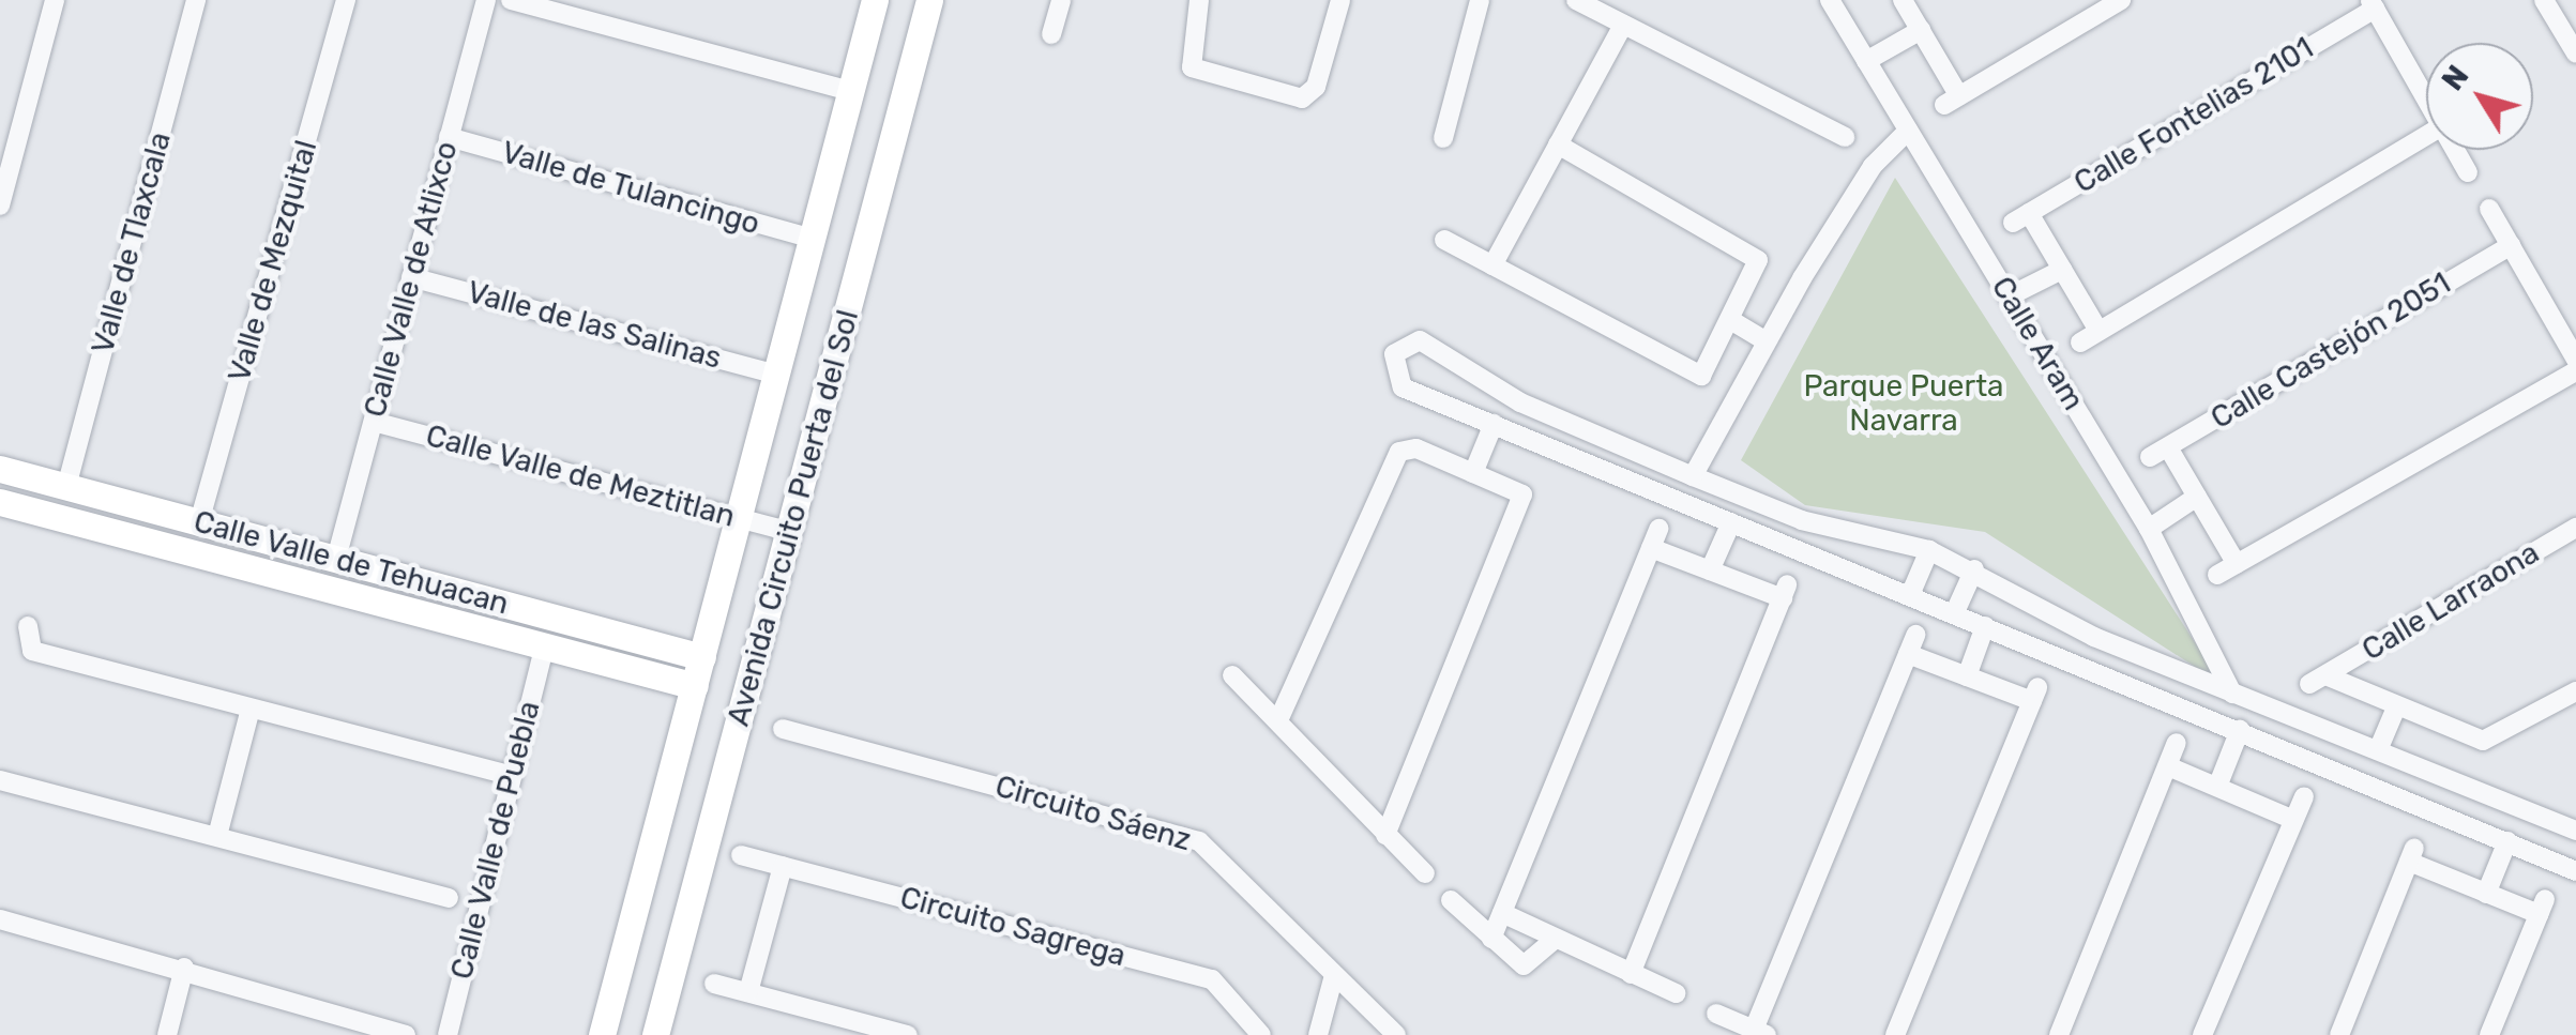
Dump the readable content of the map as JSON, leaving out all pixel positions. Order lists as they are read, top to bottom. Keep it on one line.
{"streets":{"street":["Calle Fontelias 2101","Valle de Tulancingo","Valle de Tlaxcala","Valle de Mezquital","Calle Valle de Atlixco","Valle de las Salinas","Calle Aram","Calle Castejón 2051","Calle Valle de Meztitlan","Avenida Circuito Puerta del Sol","Calle Valle de Tehuacan","Calle Larraona","Circuito Sáenz","Calle Valle de Puebla","Circuito Sagrega"]},"crossings":[["Valle de Tulancingo","Calle Valle de Atlixco"],["Valle de Tulancingo","Avenida Circuito Puerta del Sol"],["Valle de Tlaxcala","Calle Valle de Tehuacan"],["Valle de Mezquital","Calle Valle de Tehuacan"],["Calle Valle de Atlixco","Valle de las Salinas"],["Calle Valle de Atlixco","Calle Valle de Meztitlan"],["Calle Valle de Atlixco","Calle Valle de Tehuacan"],["Valle de las Salinas","Avenida Circuito Puerta del Sol"],["Calle Valle de Meztitlan","Avenida Circuito Puerta del Sol"],["Avenida Circuito Puerta del Sol","Calle Valle de Tehuacan"],["Calle Valle de Tehuacan","Calle Valle de Puebla"]],"parks":["Parque Puerta Navarra"],"north":"top left"}
